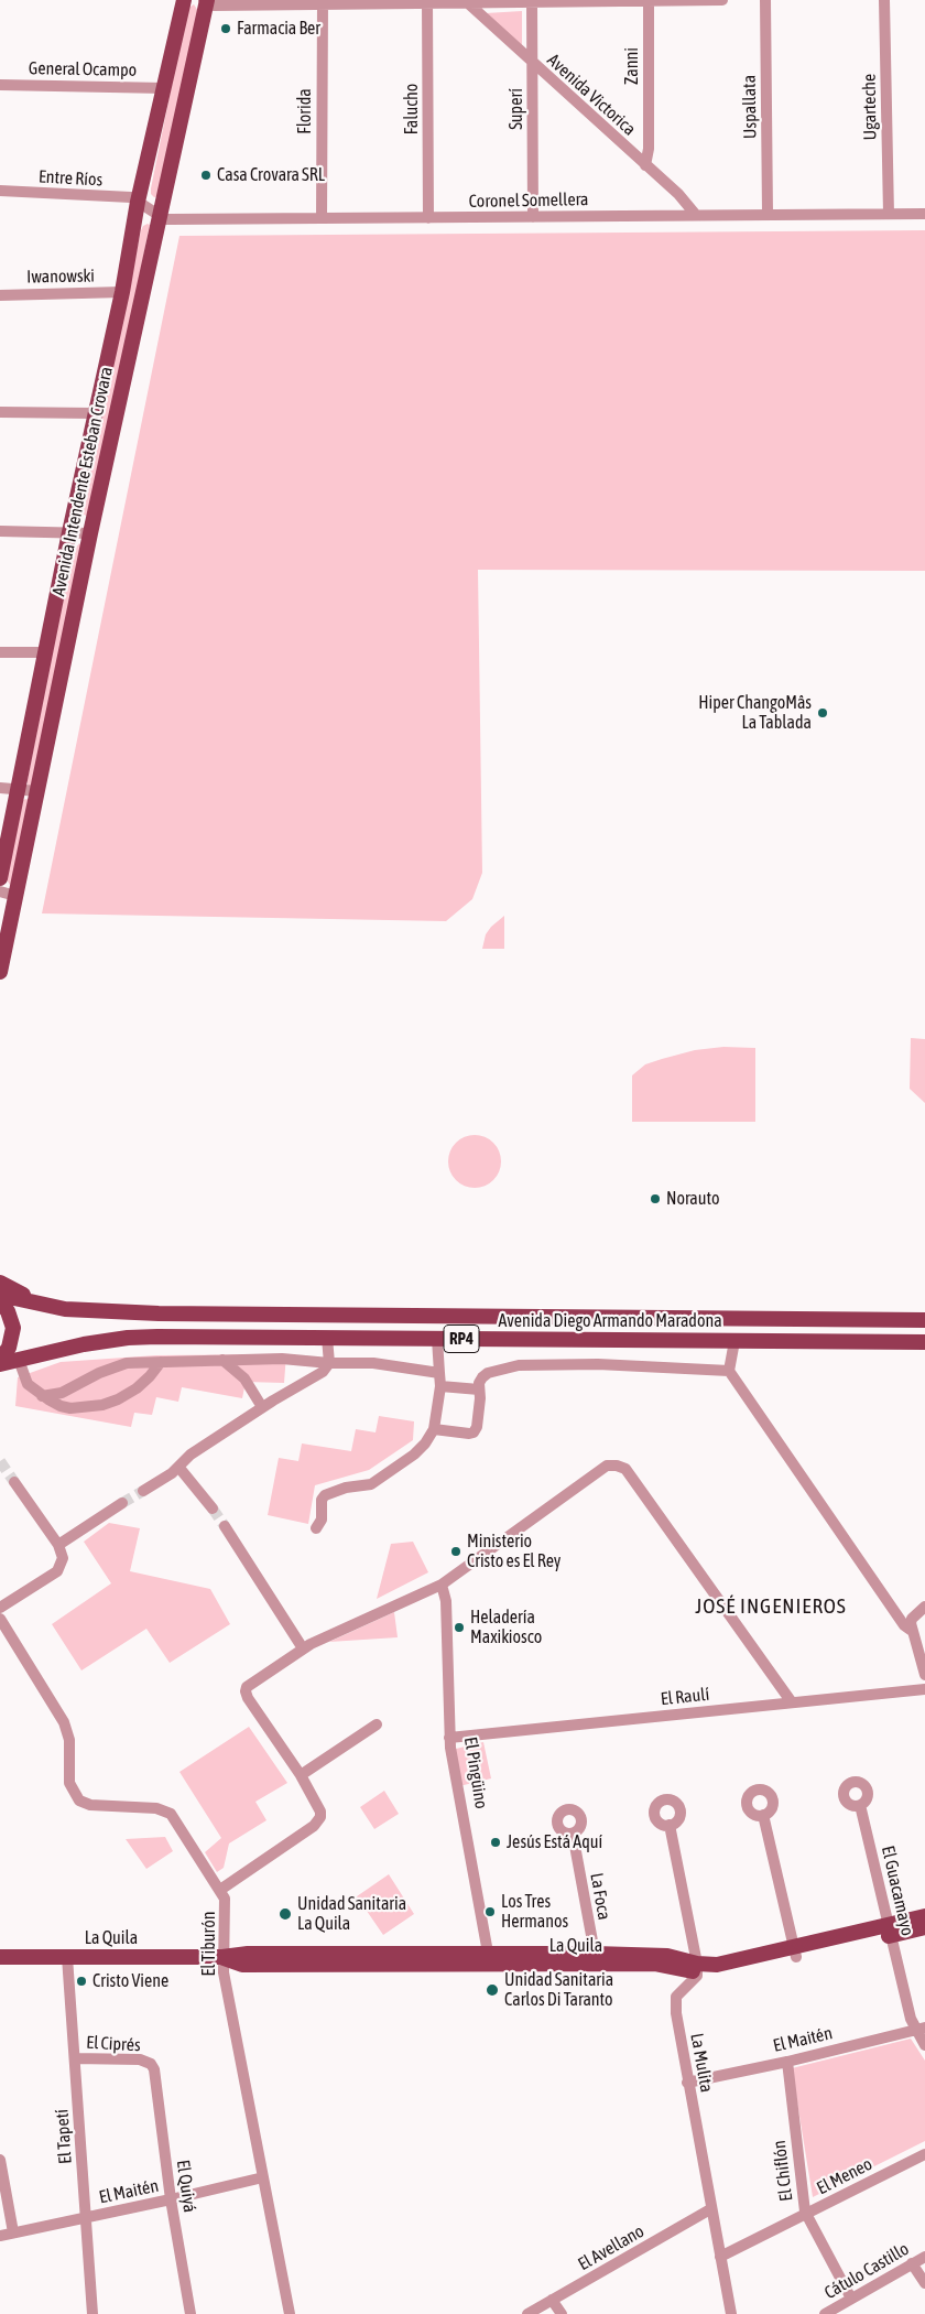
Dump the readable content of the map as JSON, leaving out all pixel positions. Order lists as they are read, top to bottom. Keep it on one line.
{"streets":{"main road":["Avenida Intendente Esteban Crovara","Avenida Diego Armando Maradona","RP4","La Quila"],"street":["Zanni","General Ocampo","Avenida Victorica","Uspallata","Ugarteche","Falucho","Superí","Florida","Entre Ríos","Coronel Somellera","Iwanowski","El Raulí","El Pingüino","El Guacamayo","La Foca","El Tiburón","El Maitén","El Ciprés","La Mulita","El Tapetí","El Chiflón","El Meneo","El Quiyá","El Avellano","Cátulo Castillo"]},"crossings":[["Zanni","Avenida Victorica"],["General Ocampo","Avenida Intendente Esteban Crovara"],["Avenida Victorica","Superí"],["Avenida Victorica","Coronel Somellera"],["Uspallata","Coronel Somellera"],["Ugarteche","Coronel Somellera"],["Falucho","Coronel Somellera"],["Superí","Coronel Somellera"],["Florida","Coronel Somellera"],["Entre Ríos","Coronel Somellera"],["Entre Ríos","Avenida Intendente Esteban Crovara"],["Coronel Somellera","Avenida Intendente Esteban Crovara"],["Iwanowski","Avenida Intendente Esteban Crovara"],["El Raulí","El Pingüino"],["El Pingüino","La Quila"],["El Guacamayo","La Quila"],["El Guacamayo","El Maitén"],["La Foca","La Quila"],["La Quila","El Tiburón"],["La Quila","La Mulita"],["La Quila","El Tapetí"],["El Tiburón","El Maitén"],["El Maitén","La Mulita"],["El Maitén","El Tapetí"],["El Maitén","El Chiflón"],["El Maitén","El Quiyá"],["El Ciprés","El Tapetí"],["El Ciprés","El Quiyá"],["La Mulita","El Meneo"],["La Mulita","El Avellano"],["El Chiflón","El Meneo"],["El Chiflón","Cátulo Castillo"]],"districts":["JOSÉ INGENIEROS"],"places":["Farmacia Ber","Casa Crovara SRL","Hiper ChangoMâs La Tablada","Norauto","Ministerio Cristo es El Rey","Heladería Maxikiosco","Jesús Está Aquí","Los Tres Hermanos","Unidad Sanitaria La Quila","Cristo Viene","Unidad Sanitaria Carlos Di Taranto"]}
